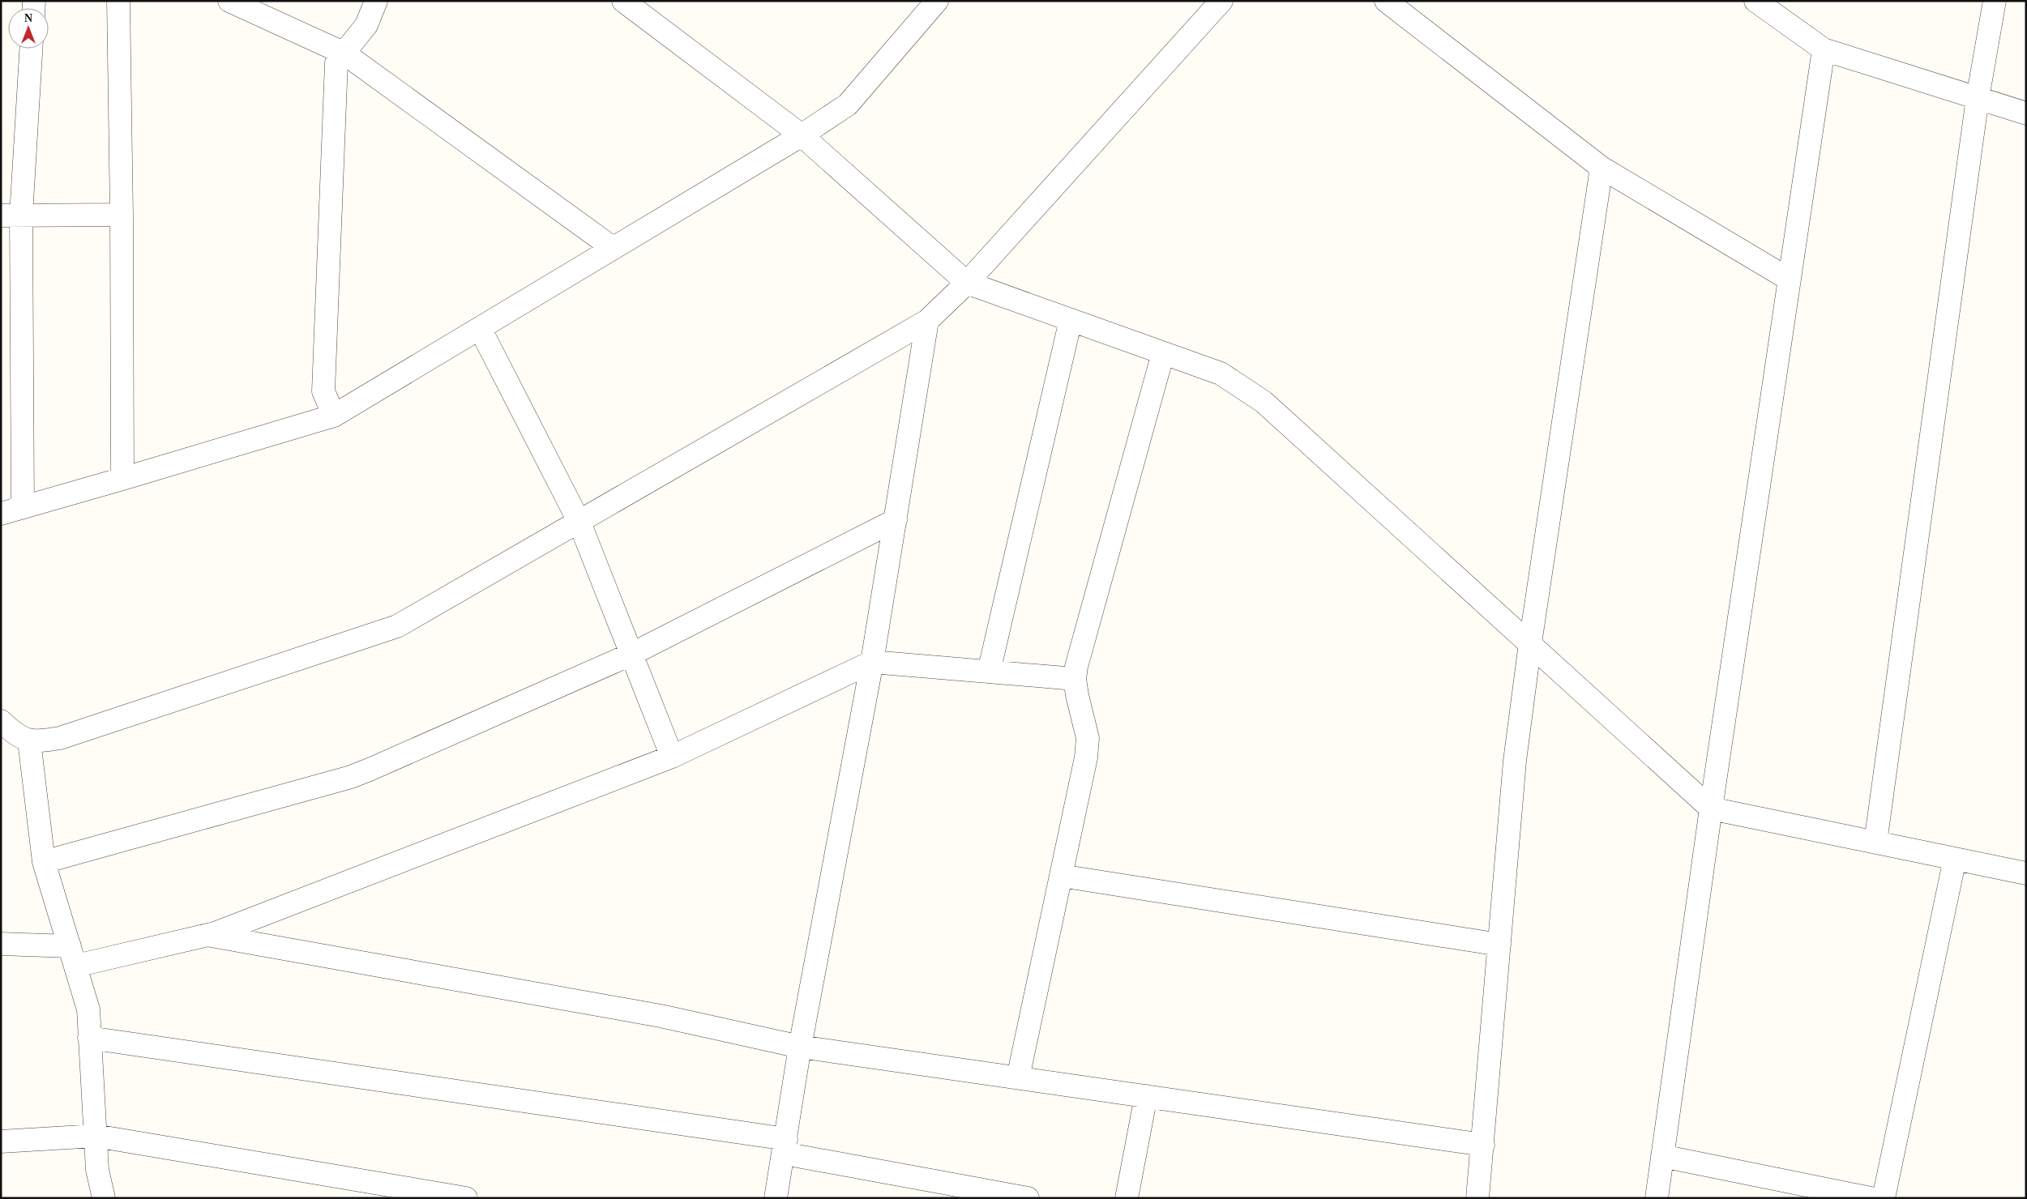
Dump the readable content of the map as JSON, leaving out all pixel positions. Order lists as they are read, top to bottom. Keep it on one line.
{"north":"top"}
